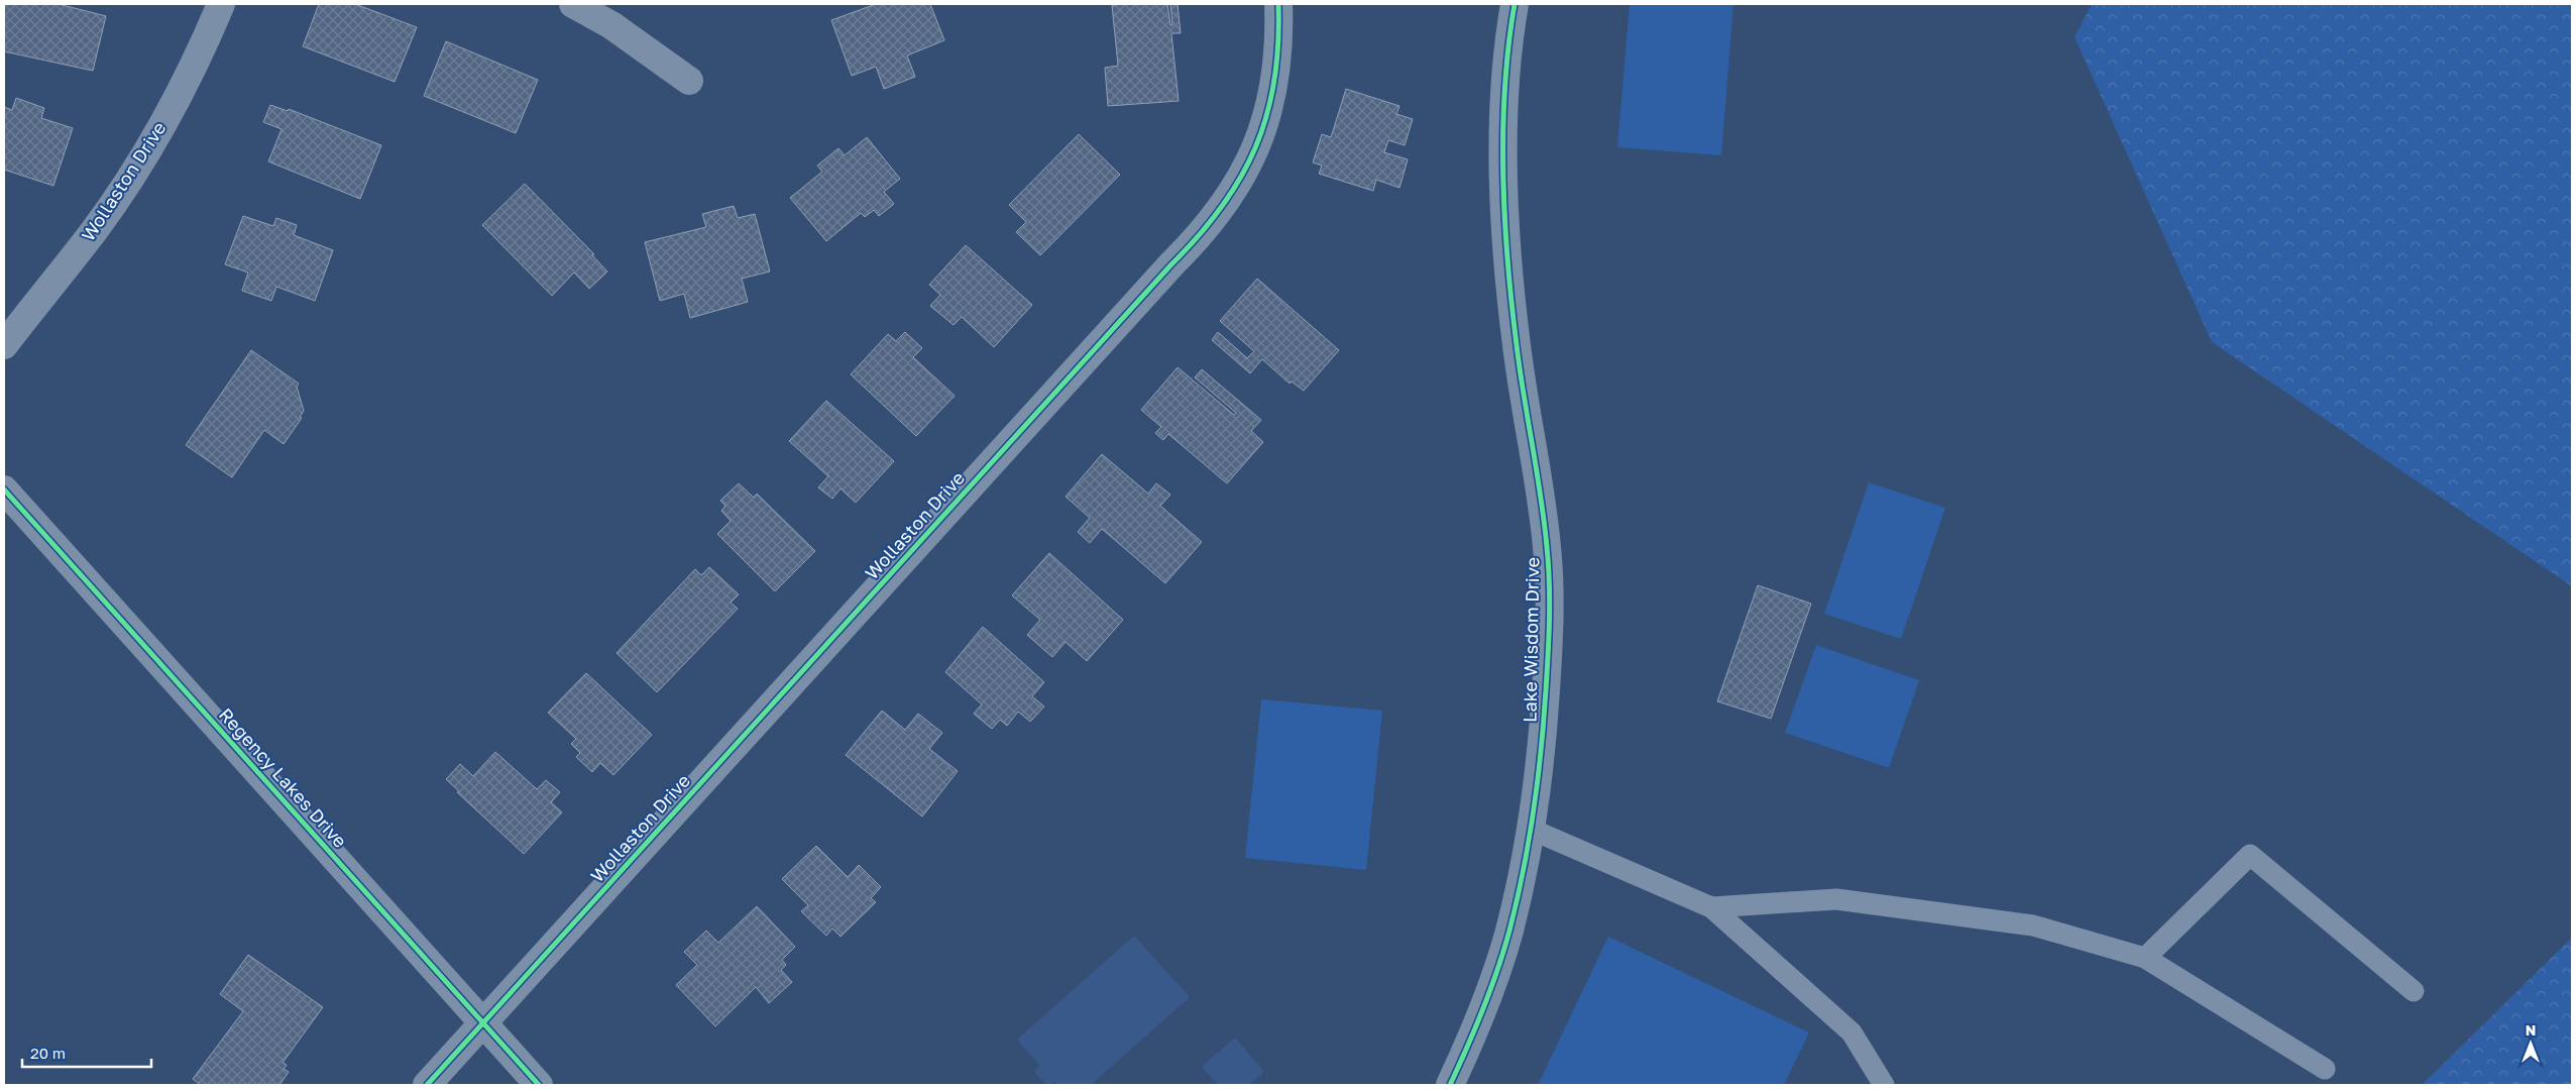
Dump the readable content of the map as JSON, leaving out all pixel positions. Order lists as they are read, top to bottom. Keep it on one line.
{"streets":{"street":["Wollaston Drive","Lake Wisdom Drive","Regency Lakes Drive"]},"crossings":[["Wollaston Drive","Regency Lakes Drive"]],"scale_bar":"20 m","north":"top"}
